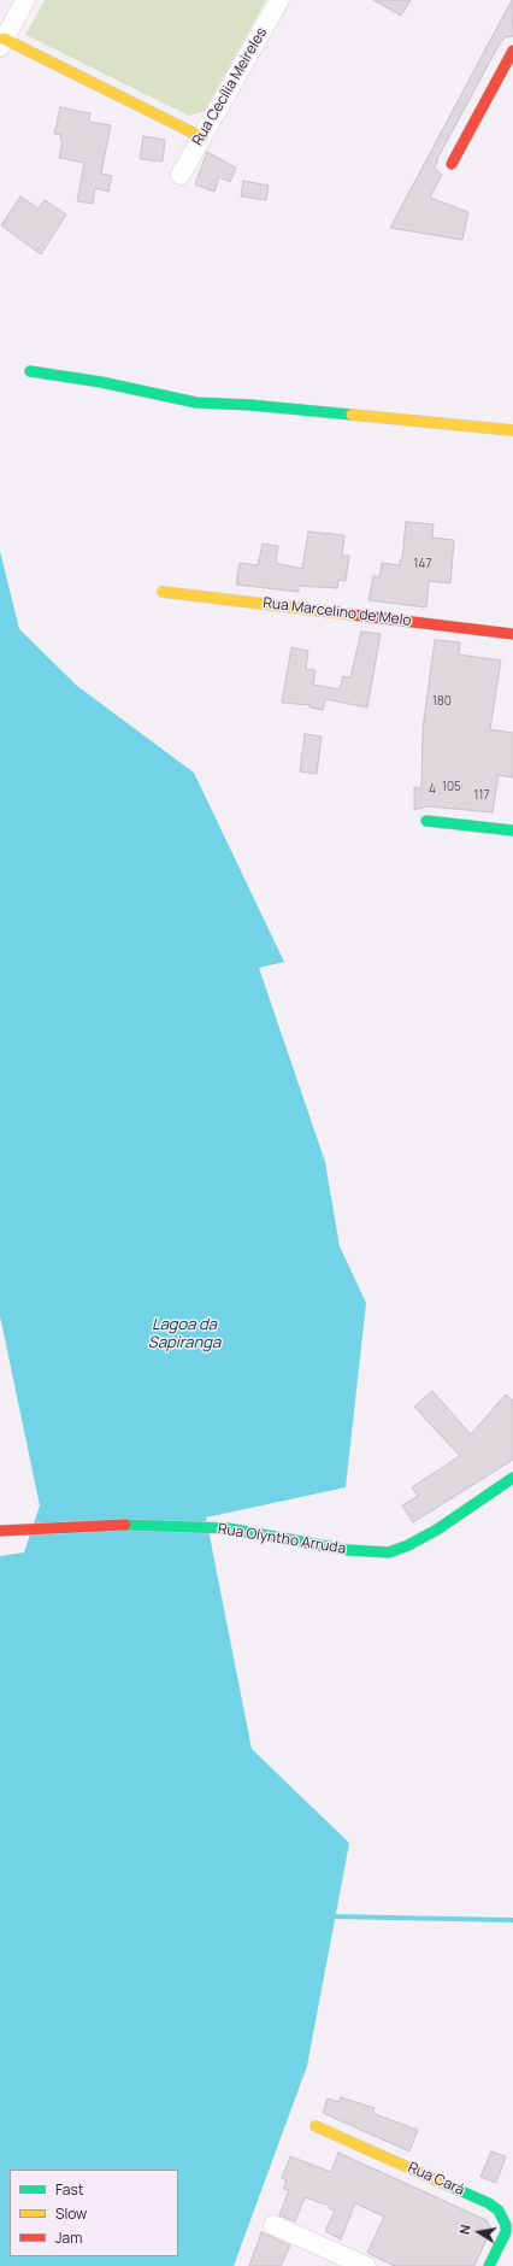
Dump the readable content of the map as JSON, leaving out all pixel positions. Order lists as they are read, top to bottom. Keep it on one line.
{"streets":{"street":["Rua Cecília Meireles","Rua Marcelino de Melo","Rua Olyntho Arruda","Rua Cará"]},"water":["Lagoa da Sapiranga"],"house_numbers":["147","180","105","4","117"],"legend":["Fast","Slow","Jam"],"north":"left"}
